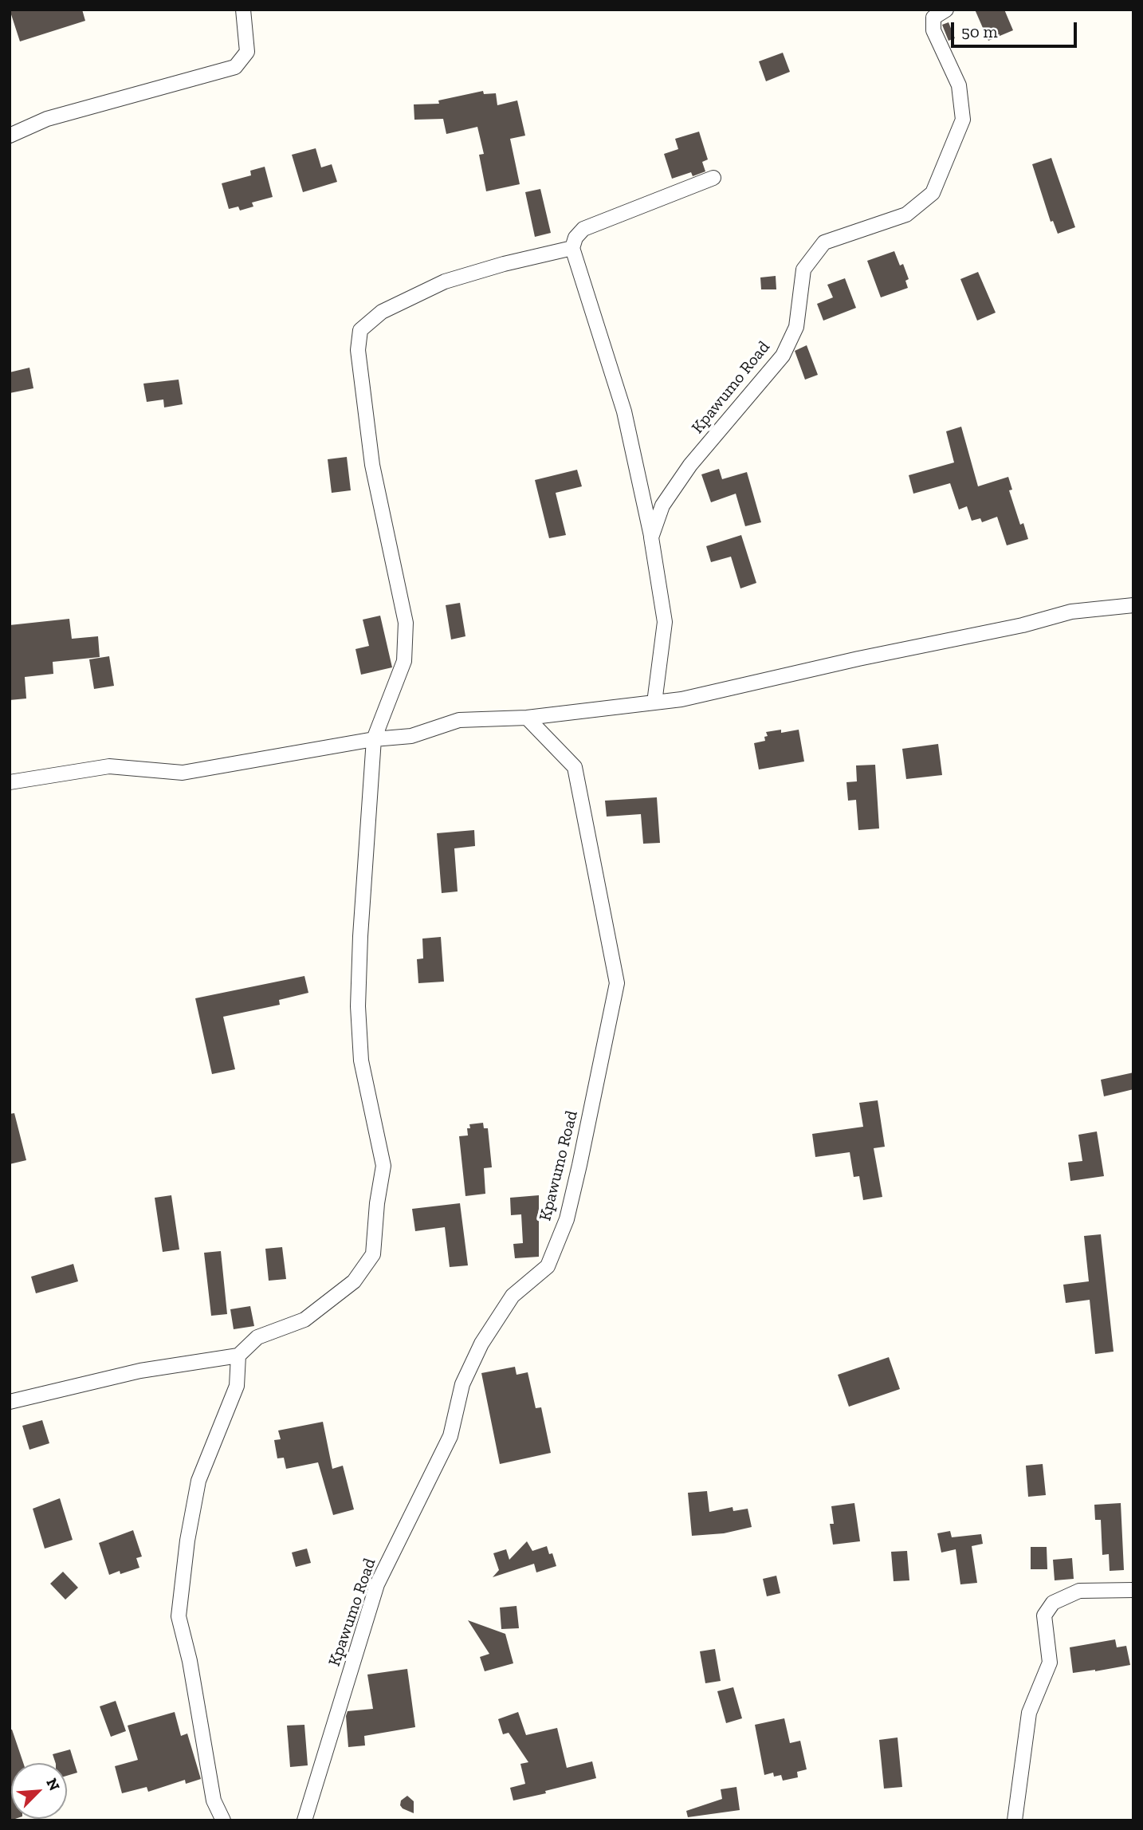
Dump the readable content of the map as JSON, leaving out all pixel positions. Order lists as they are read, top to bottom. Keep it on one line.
{"streets":{"street":["Kpawumo Road"]},"scale_bar":"50 m","north":"top right"}
